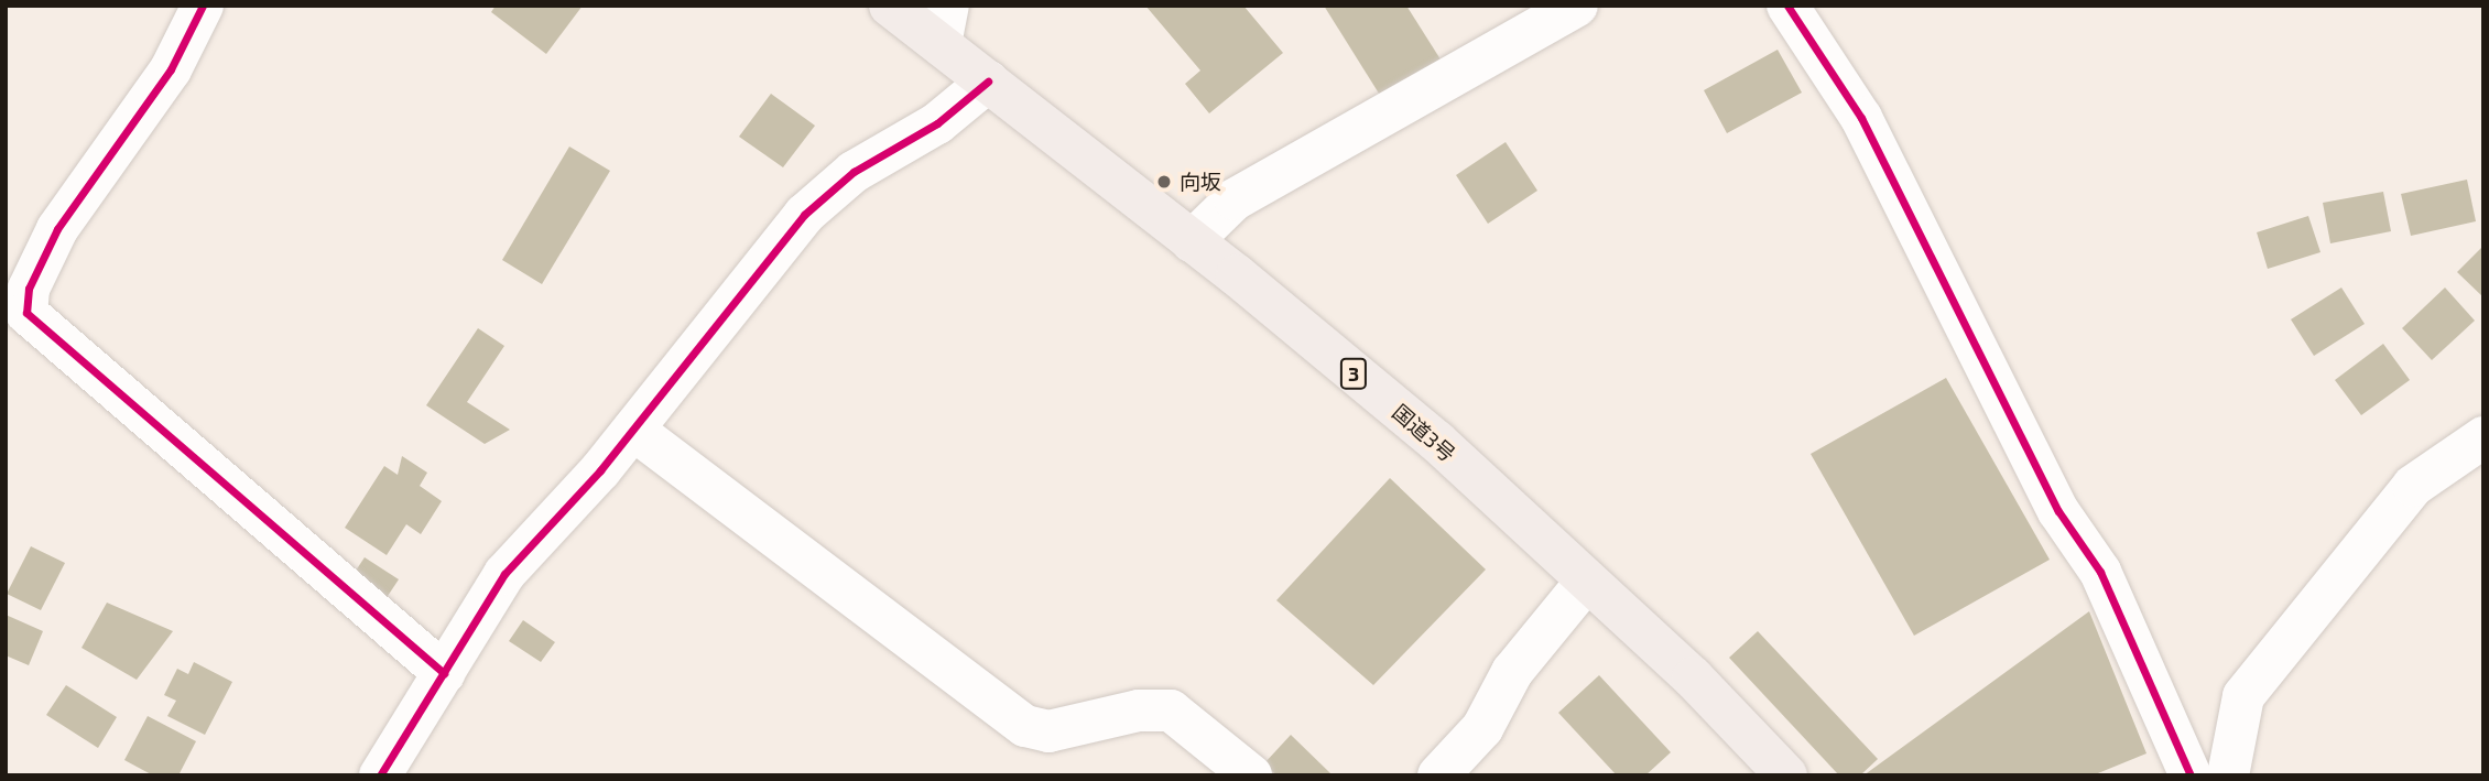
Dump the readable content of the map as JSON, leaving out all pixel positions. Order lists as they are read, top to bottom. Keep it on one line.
{"streets":{"highway":["3","国道3号"]},"places":["向坂"]}
